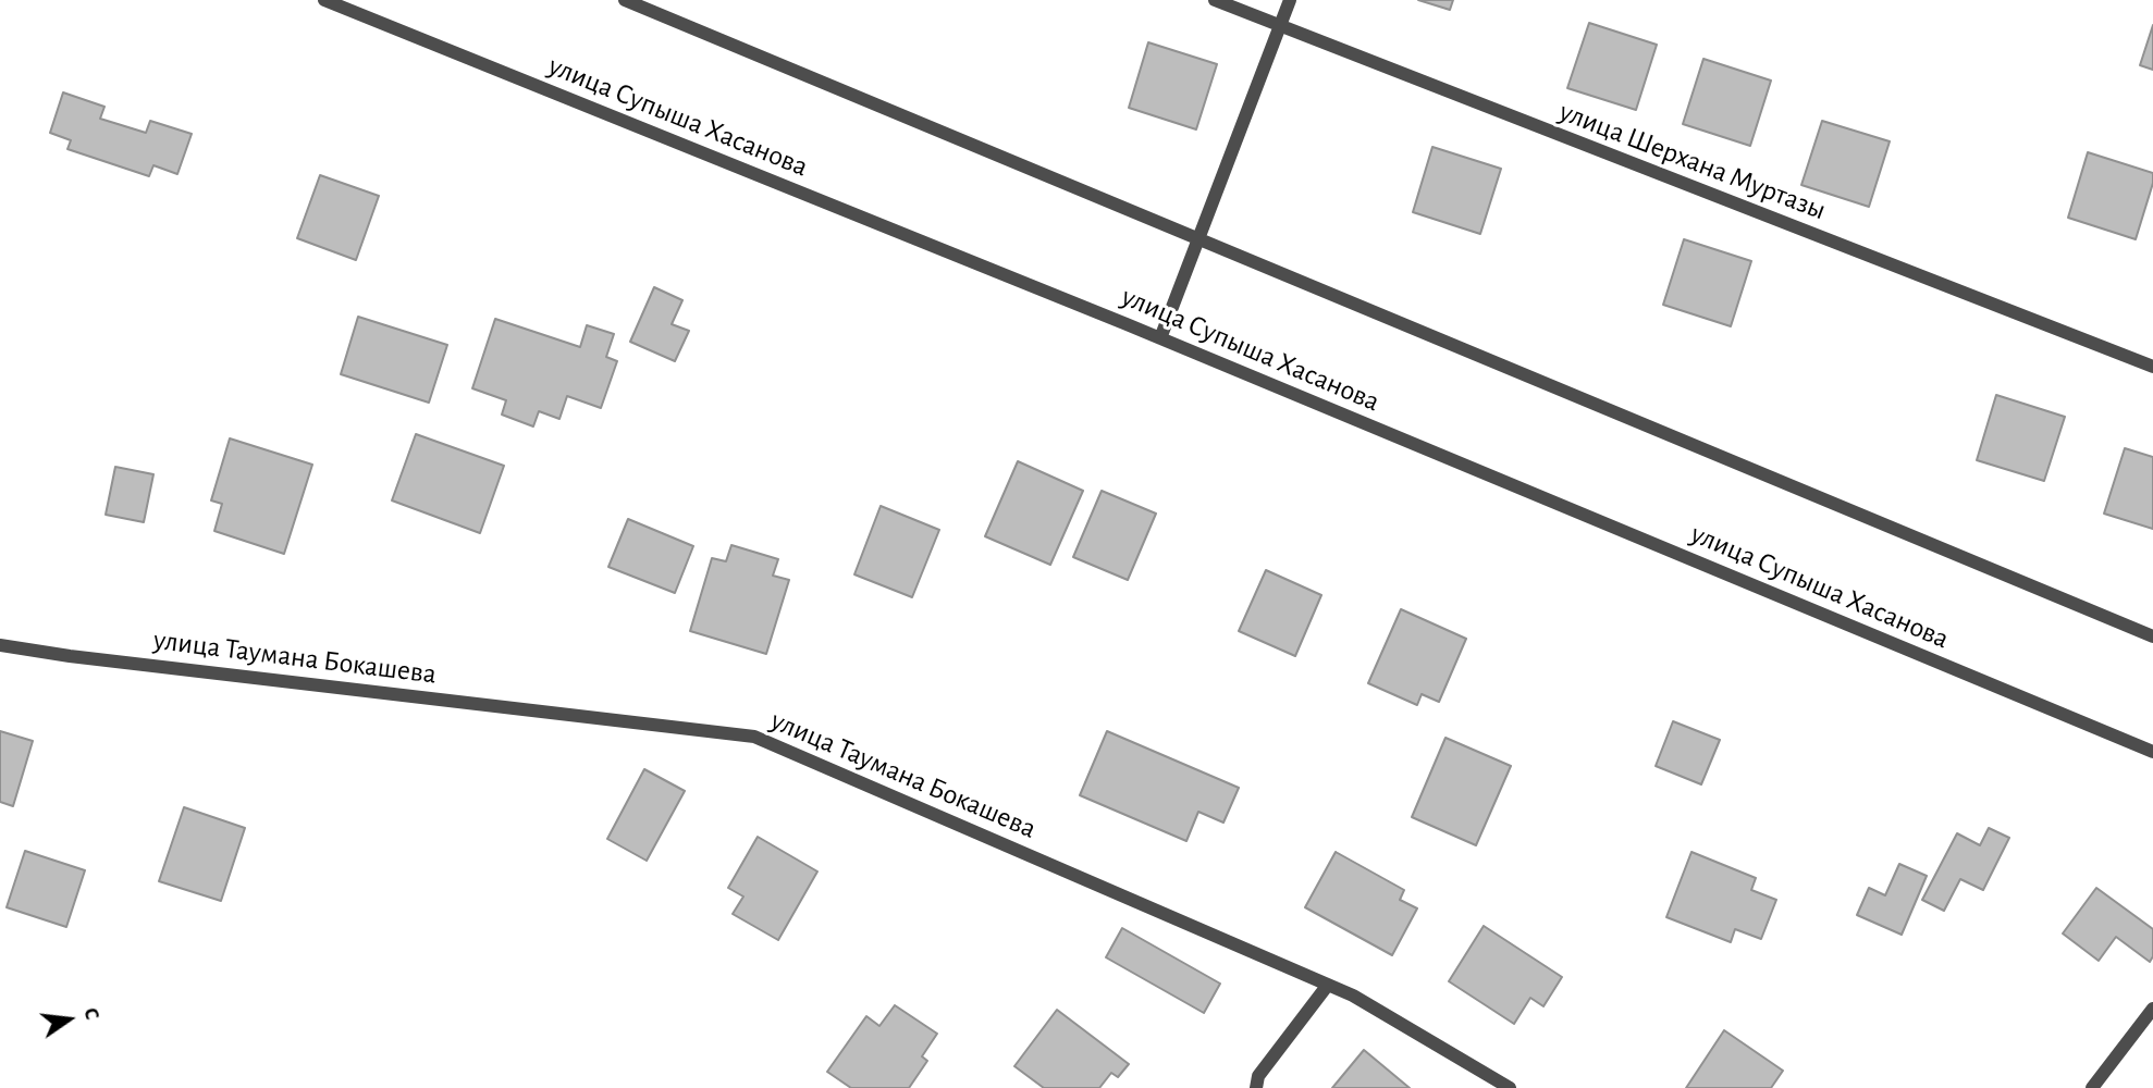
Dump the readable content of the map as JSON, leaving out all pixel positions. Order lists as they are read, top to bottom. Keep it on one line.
{"streets":{"street":["улица Супыша Хасанова","улица Шерхана Муртазы","улица Таумана Бокашева"]},"north":"right"}
